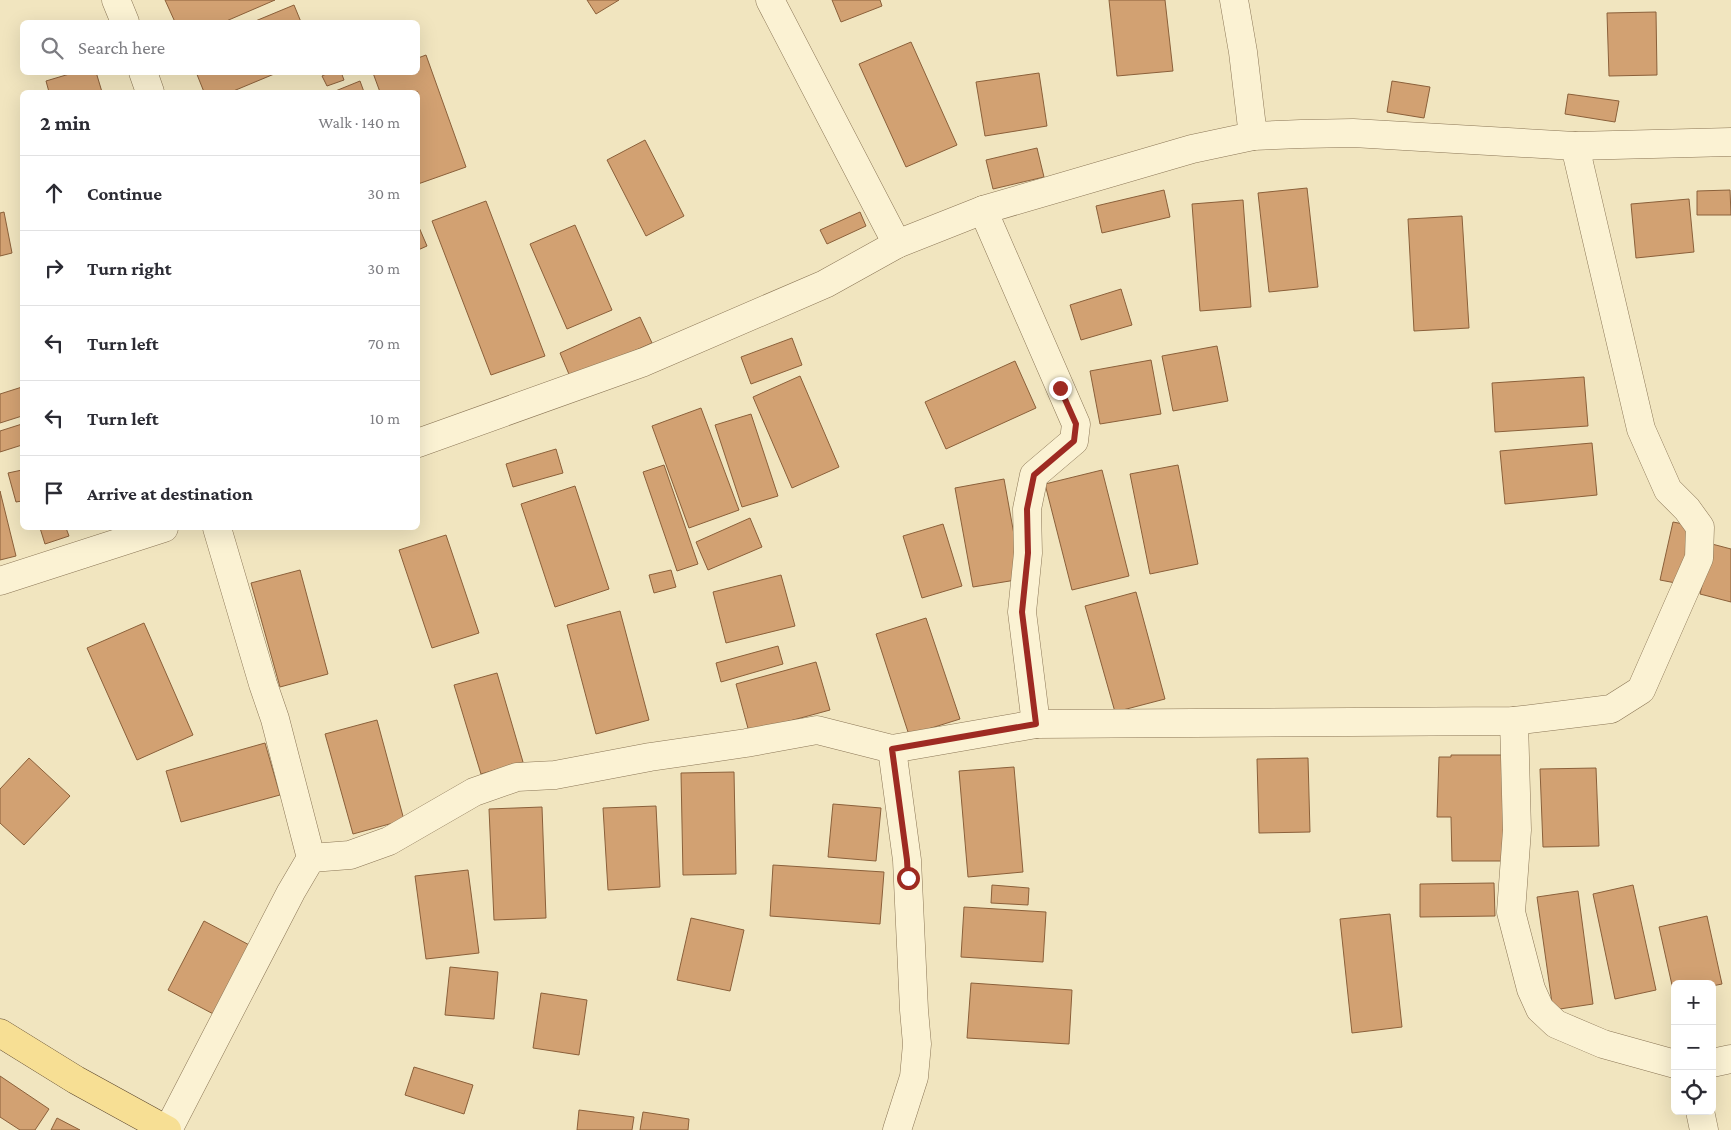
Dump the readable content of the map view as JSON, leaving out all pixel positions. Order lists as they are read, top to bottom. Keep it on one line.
{"page":{"search":"Search here","heading":["2 min","Walk · 140 m"],"list":[["Continue","30 m"],["Turn right","30 m"],["Turn left","70 m"],["Turn left","10 m"],"Arrive at destination"],"map_buttons":["+","−"]}}
